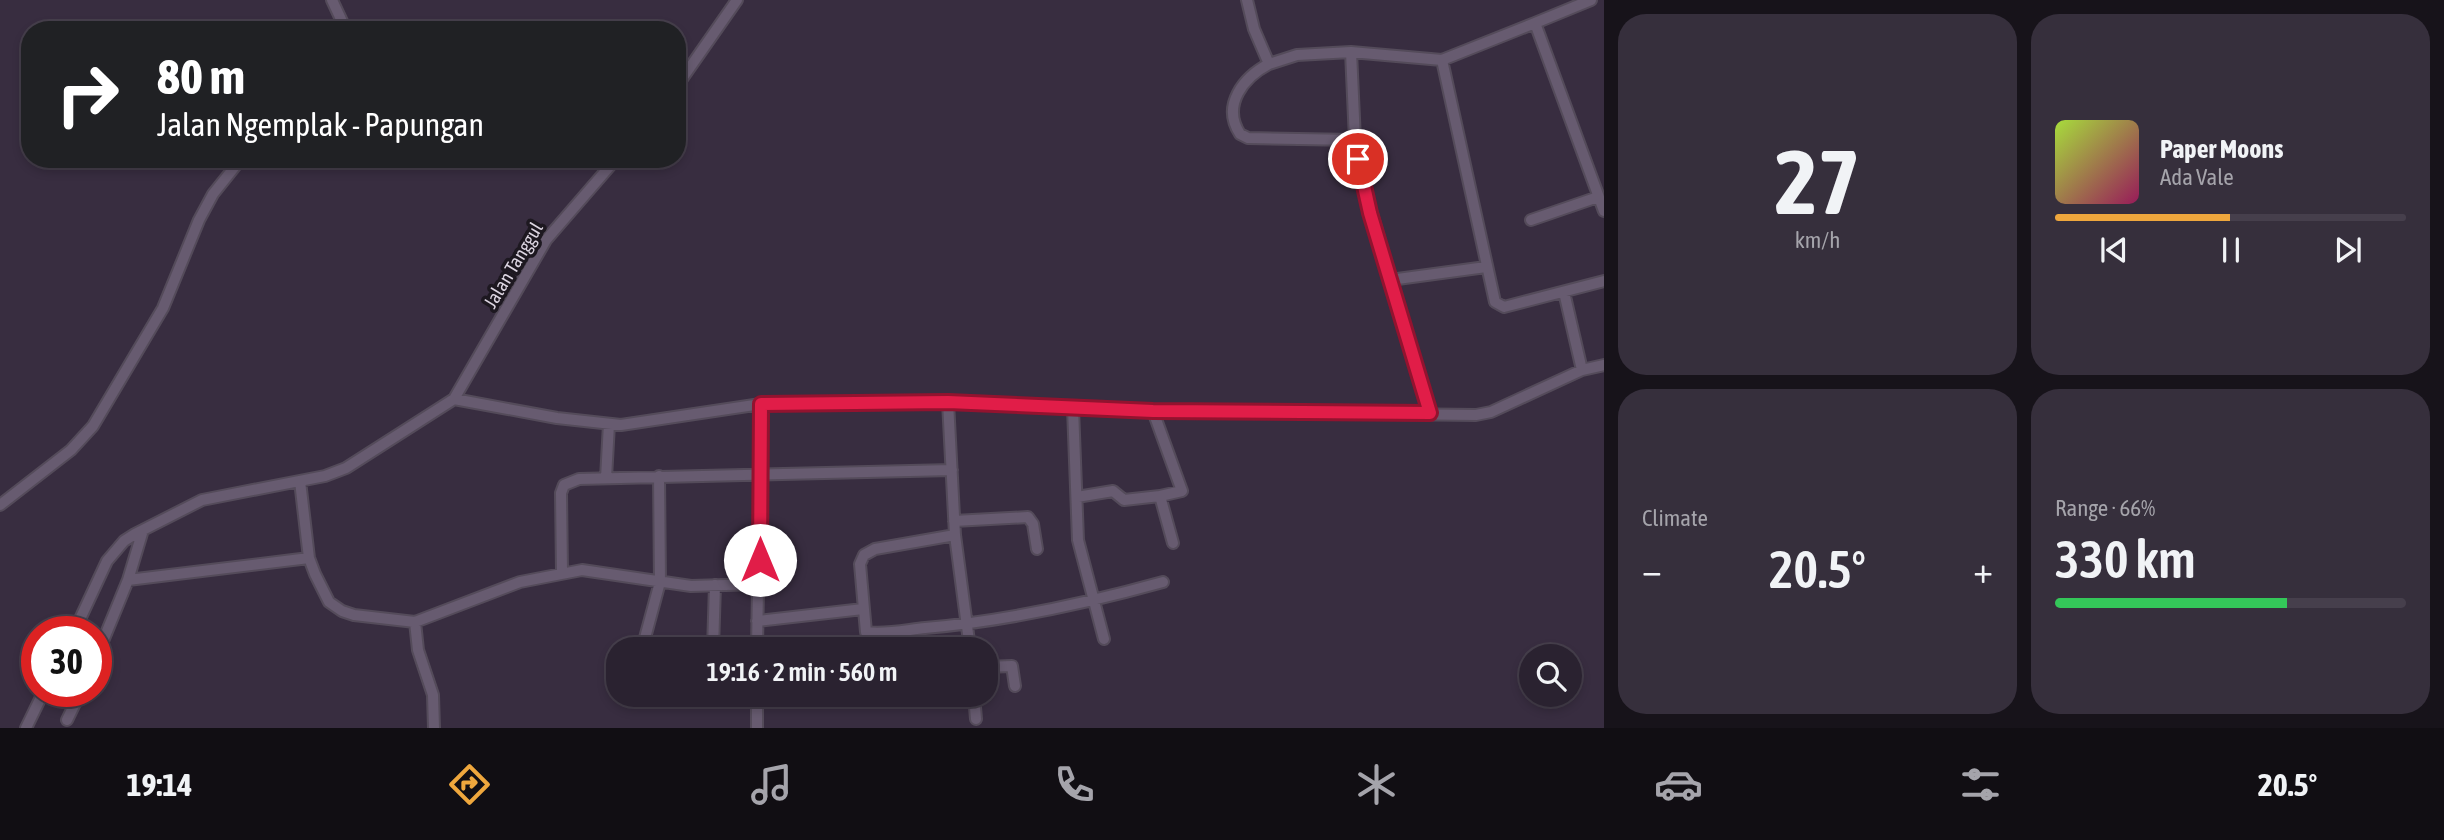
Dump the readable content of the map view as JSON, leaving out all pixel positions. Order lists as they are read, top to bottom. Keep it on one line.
{"streets":{"street":["Jalan Tanggul"]},"page":{"tile":[["27","km/h"],"Climate",["Range · 66%","330 km"]],"turn":["80 m","Jalan Ngemplak - Papungan"],"song":["Paper Moons","Ada Vale"],"heat":["−","20.5°","+"],"limit":"30","trip":"19:16 · 2 min · 560 m","tabs":["19:14","20.5°"]}}
